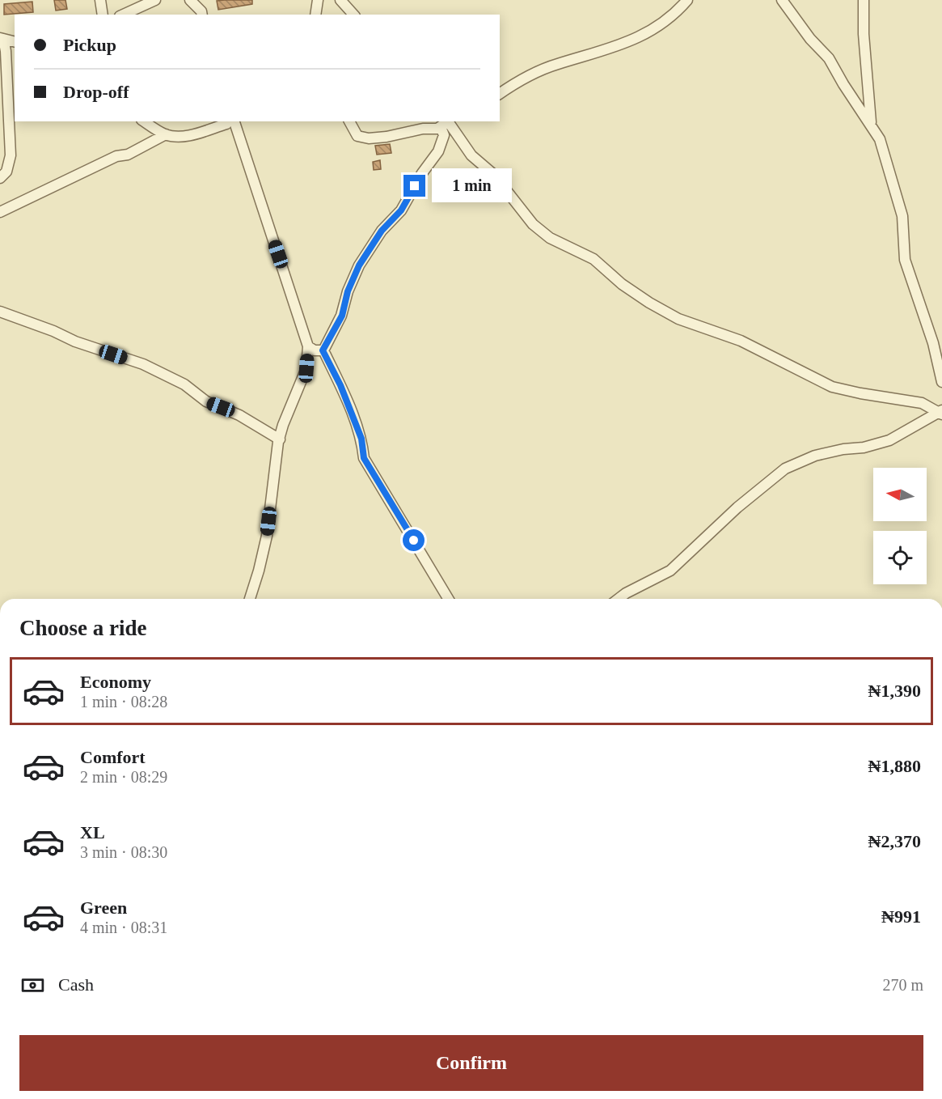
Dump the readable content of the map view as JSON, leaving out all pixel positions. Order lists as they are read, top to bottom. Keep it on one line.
{"north":"left","page":{"banner":["Pickup","Drop-off"],"bubble":"1 min","heading":"Choose a ride","list":[{"name":"Economy","note":"1 min · 08:28","value":"₦1,390"},{"name":"Comfort","note":"2 min · 08:29","value":"₦1,880"},{"name":"XL","note":"3 min · 08:30","value":"₦2,370"},{"name":"Green","note":"4 min · 08:31","value":"₦991"}],"pay":["Cash","270 m"],"buttons":"Confirm"}}
